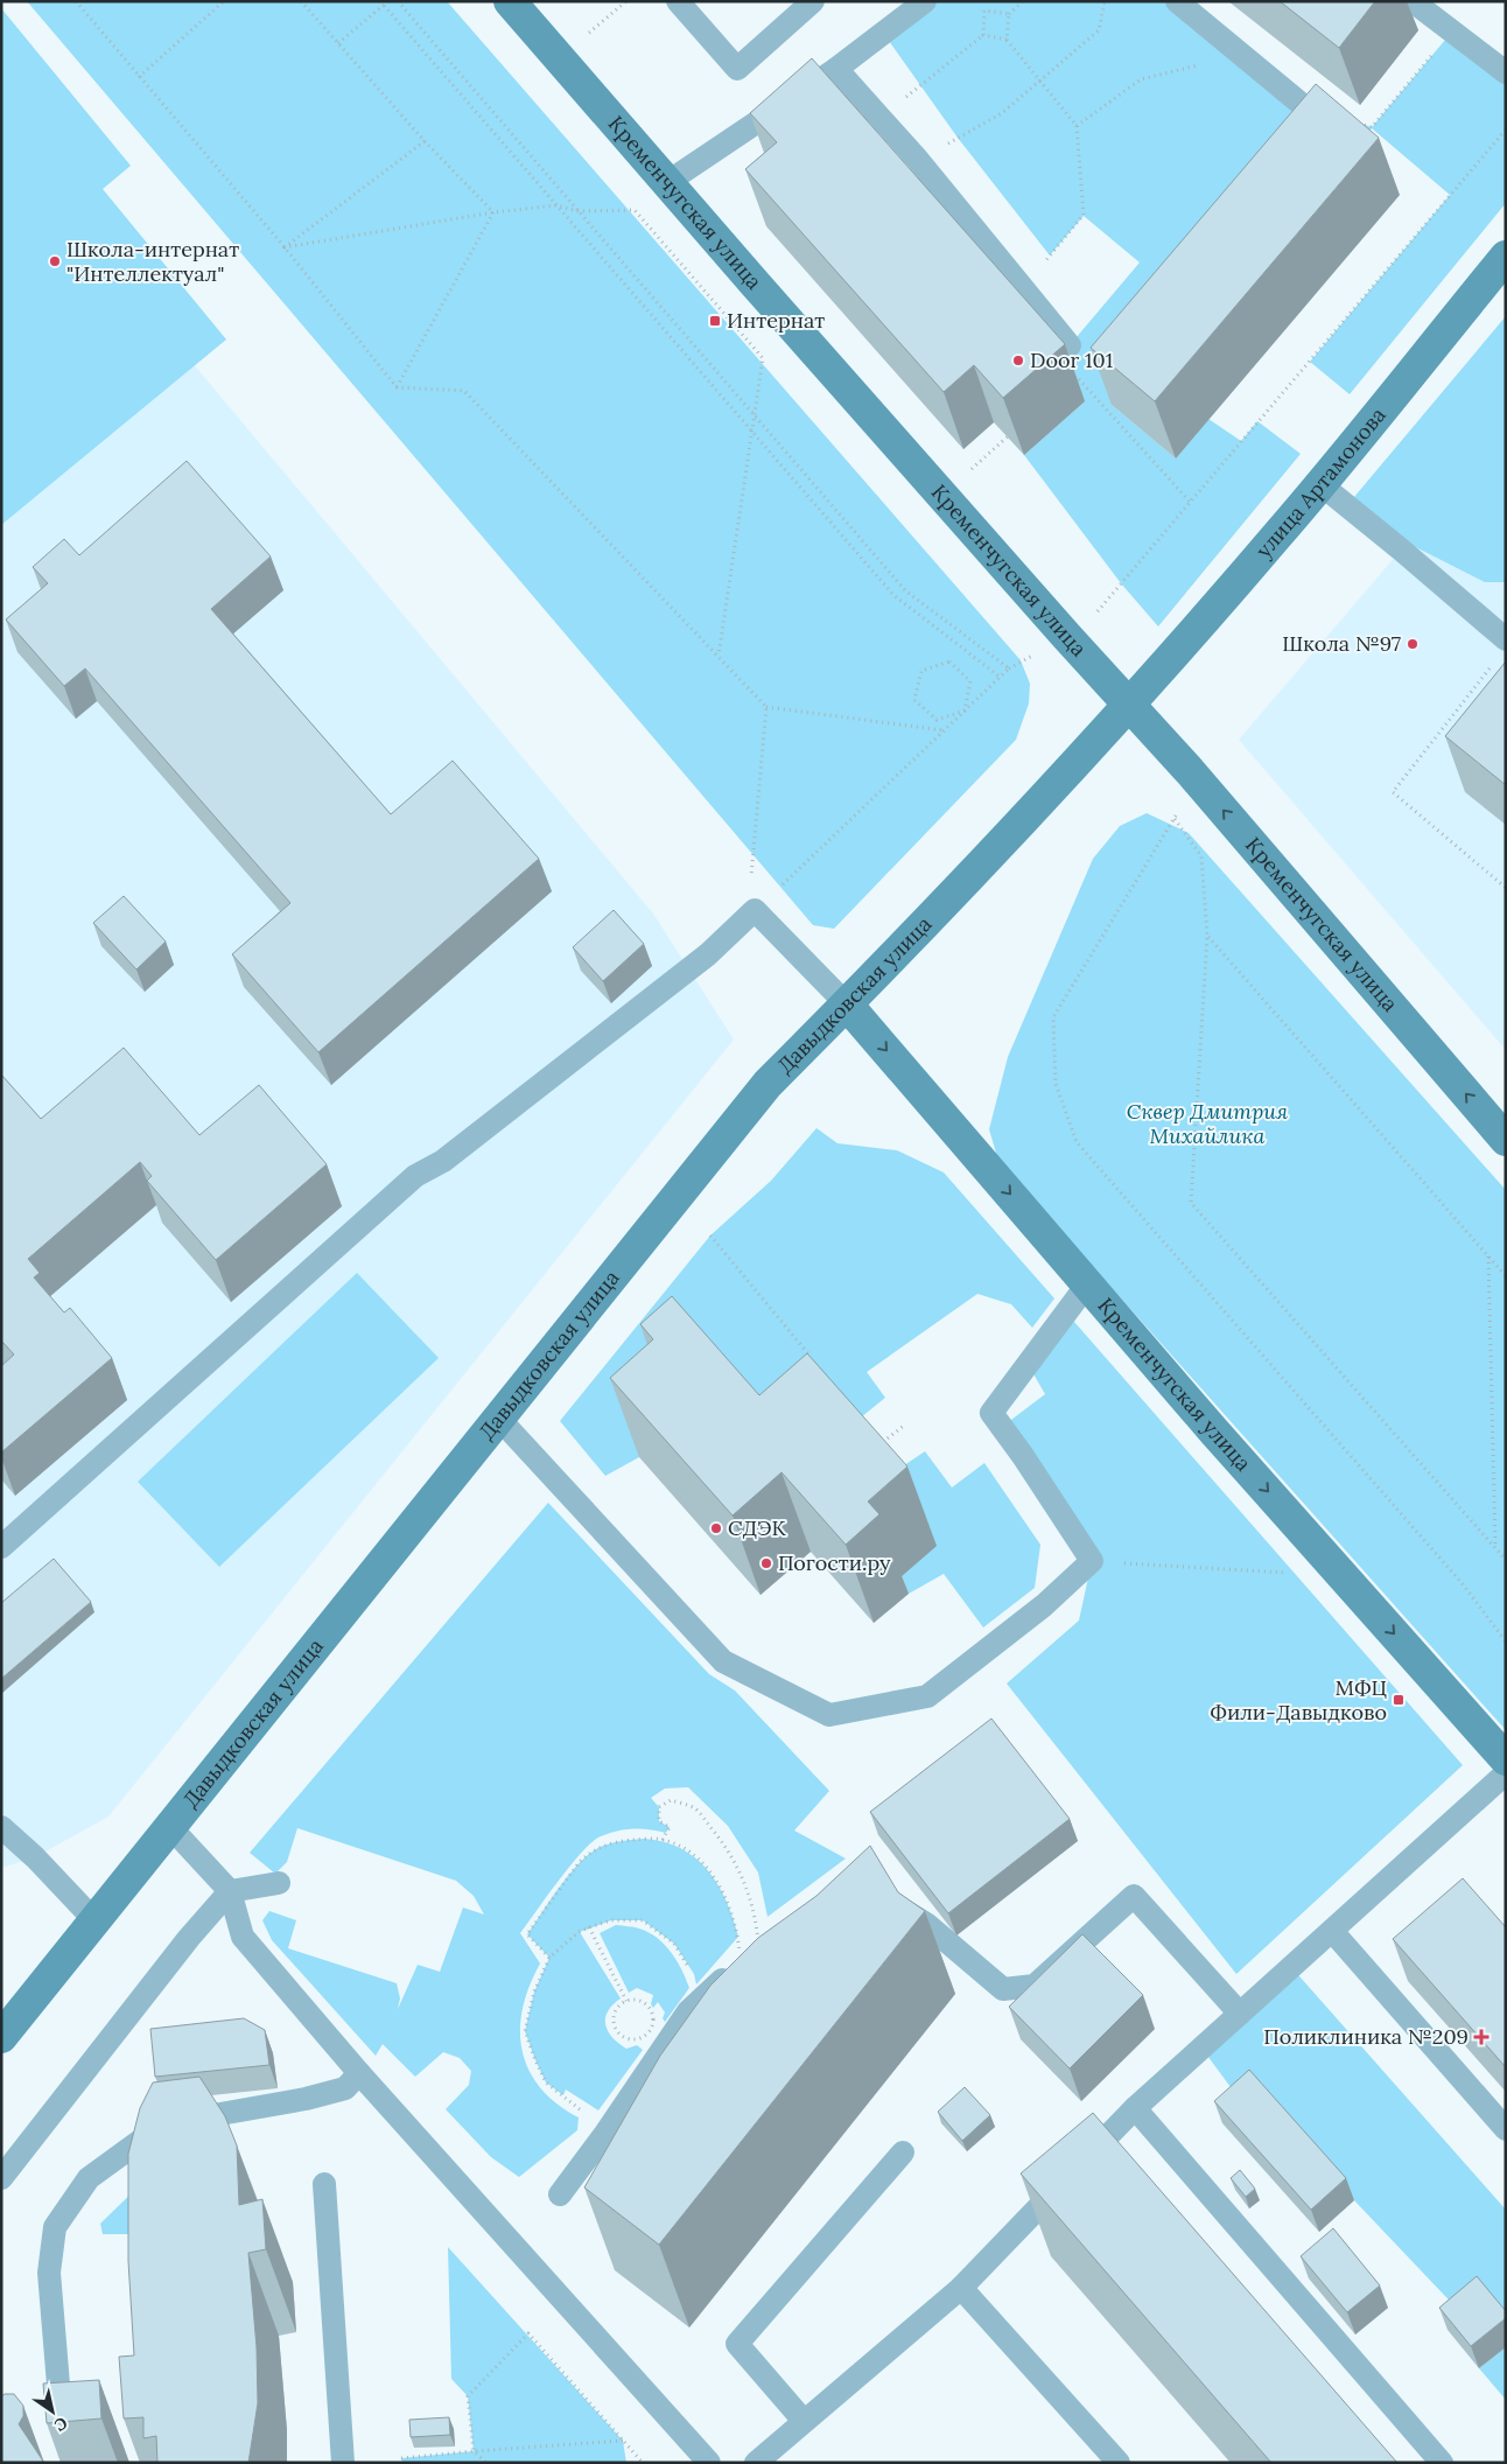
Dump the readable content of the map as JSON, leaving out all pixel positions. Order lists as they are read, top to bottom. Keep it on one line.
{"streets":{"street":["Кременчугская улица","улица Артамонова","Давыдковская улица"]},"crossings":[["Кременчугская улица","улица Артамонова"],["Кременчугская улица","Давыдковская улица"],["улица Артамонова","Давыдковская улица"]],"parks":["Сквер Дмитрия Михайлика"],"places":{"other":["Школа-интернат \"Интеллектуал\"","Door 101","Школа №97","СДЭК","Погости.ру"],"transit":["Интернат","МФЦ Фили-Давыдково"],"health":["Поликлиника №209"]},"north":"bottom right"}
